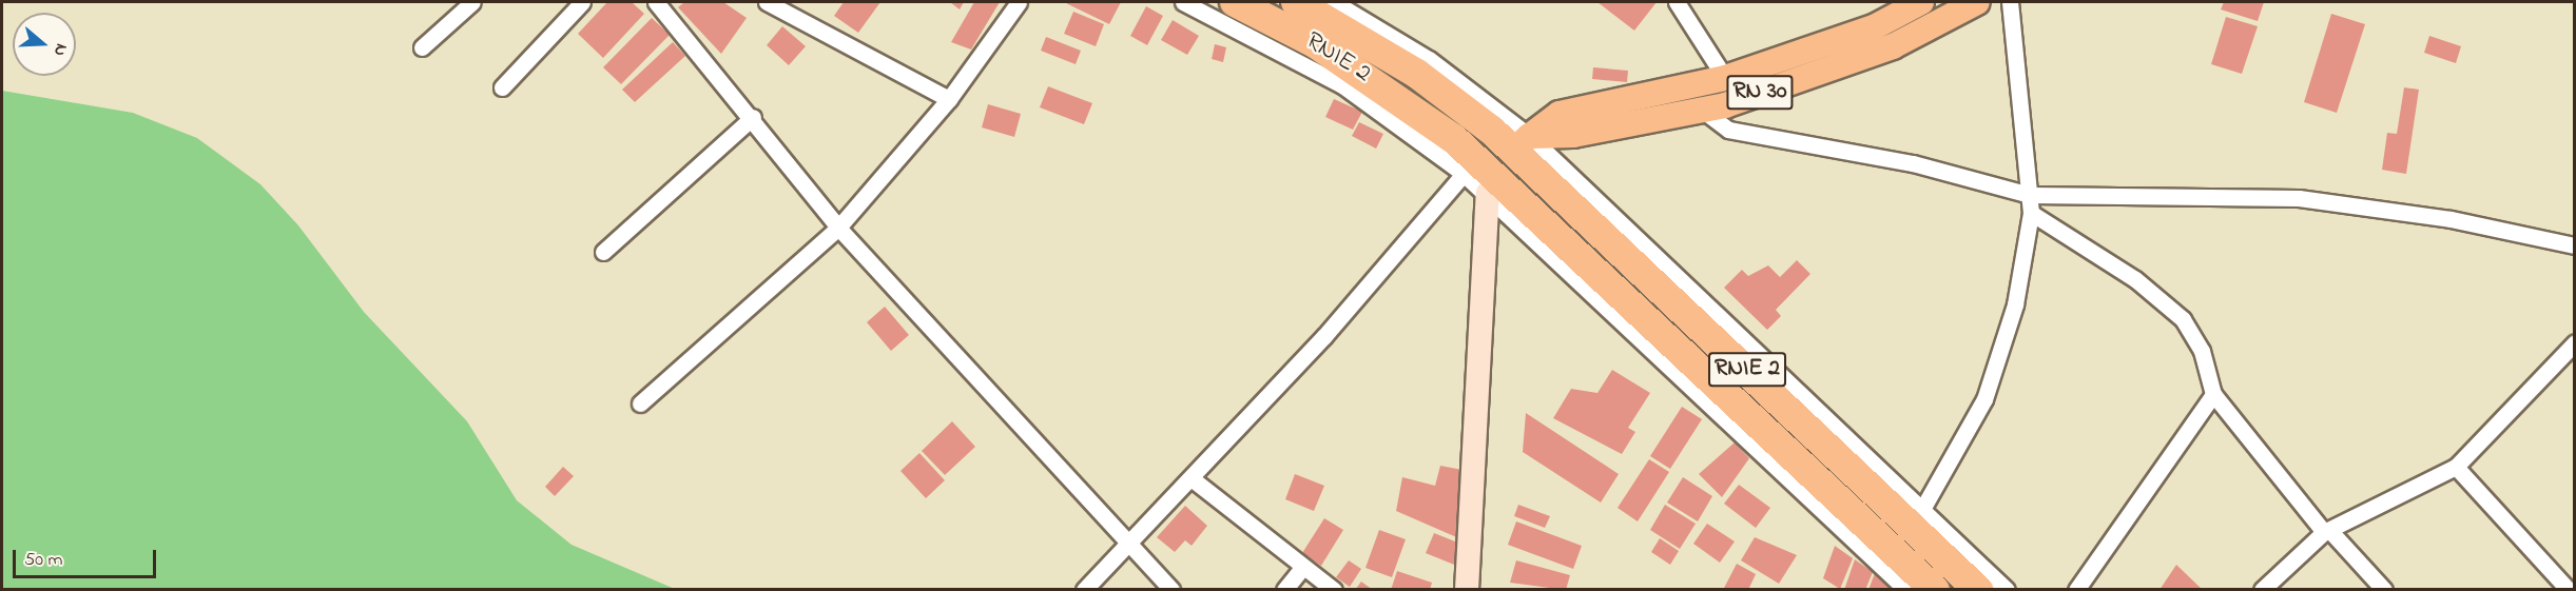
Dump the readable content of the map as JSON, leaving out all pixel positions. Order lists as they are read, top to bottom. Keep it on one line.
{"streets":{"highway":["RNIE 2"],"main road":["RN 30"]},"crossings":[["RNIE 2","RN 30"]],"scale_bar":"50 m","north":"right"}
